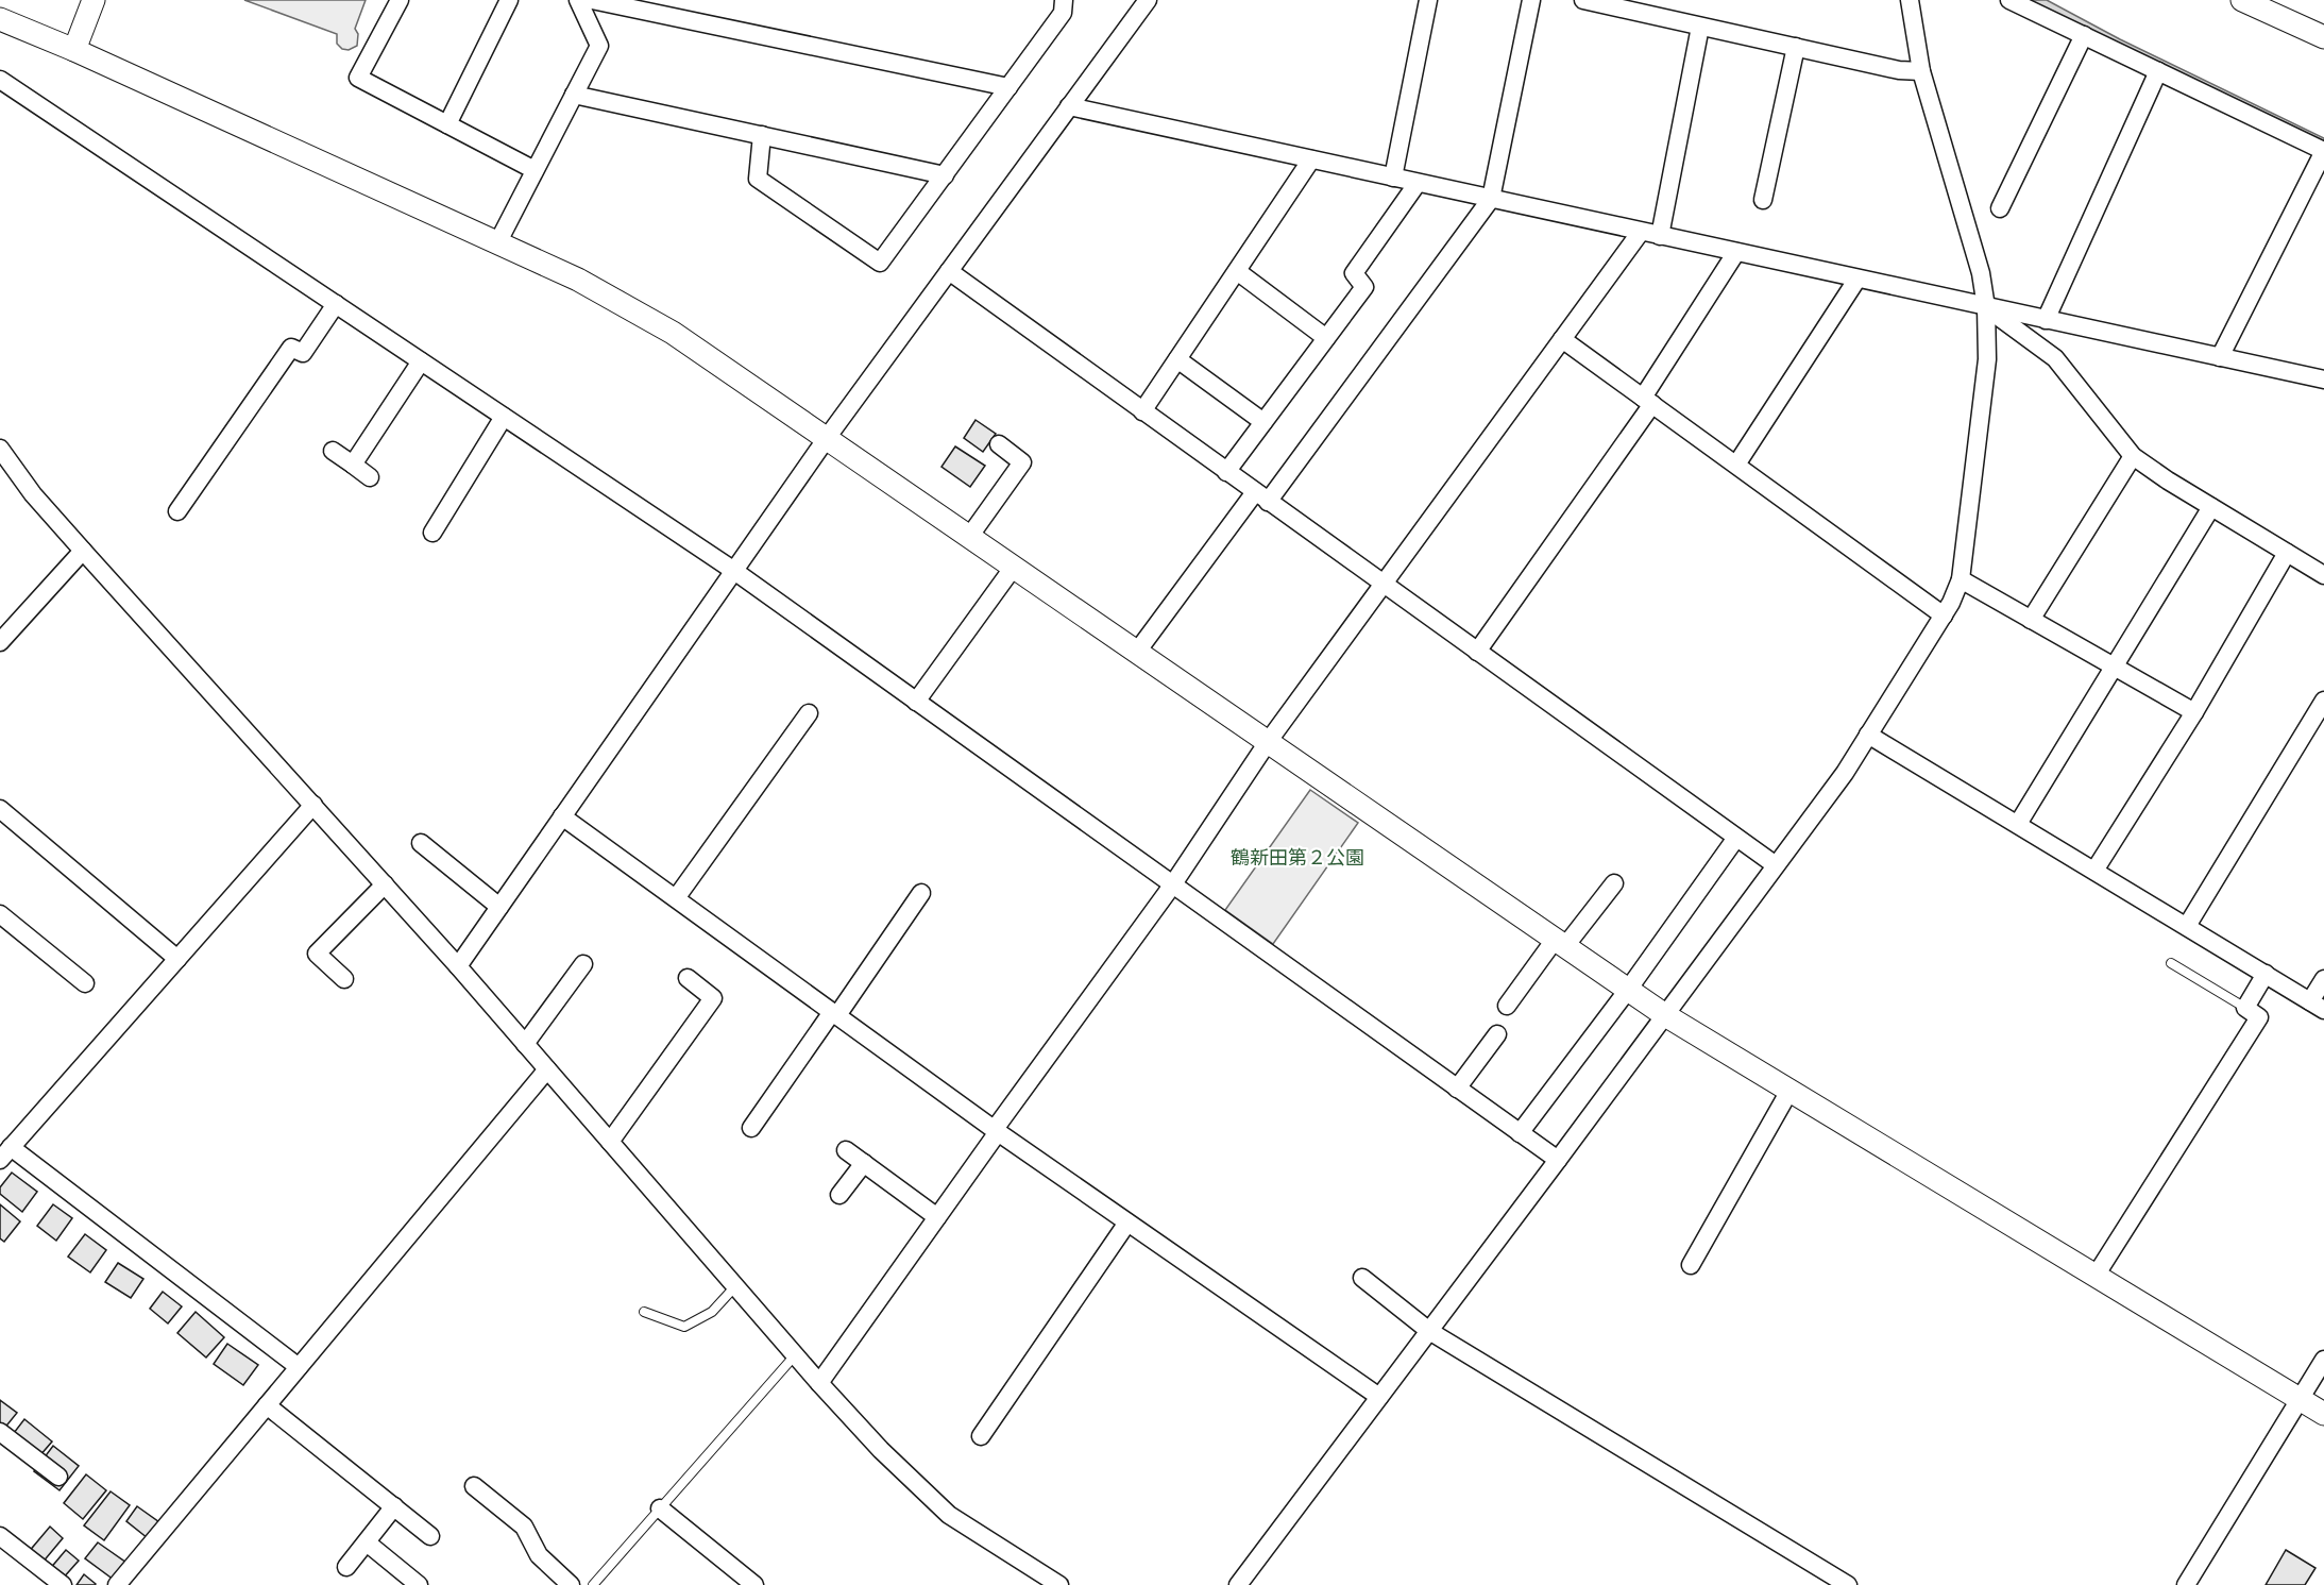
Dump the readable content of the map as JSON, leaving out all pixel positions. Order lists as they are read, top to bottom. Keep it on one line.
{"parks":["鶴新田第２公園"]}
